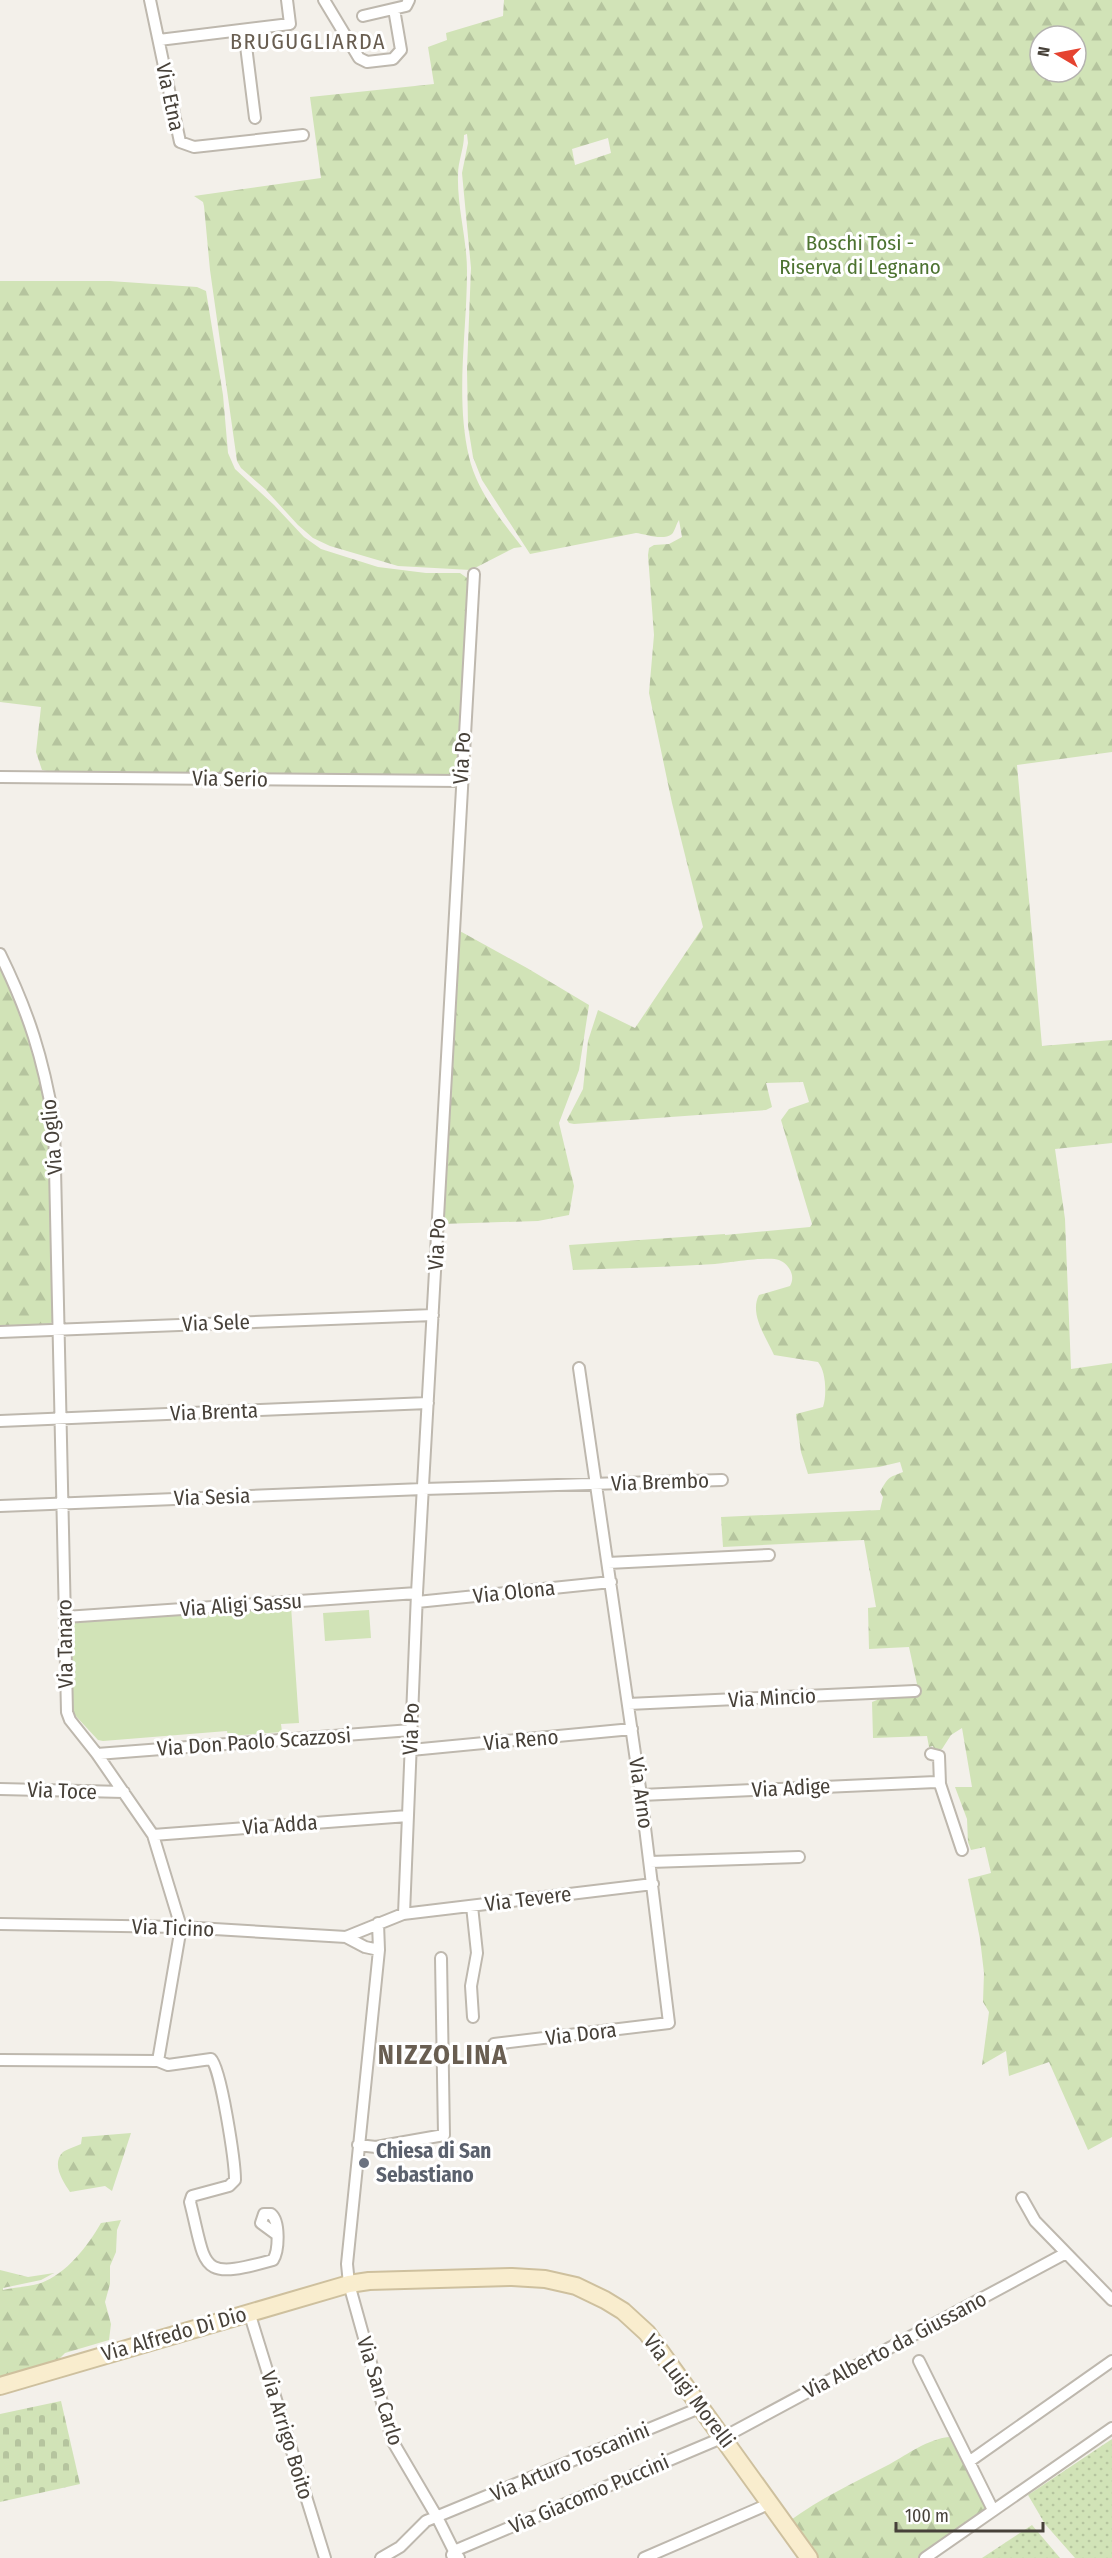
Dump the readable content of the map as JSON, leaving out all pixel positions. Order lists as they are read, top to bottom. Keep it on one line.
{"streets":{"main road":["Via Alfredo Di Dio","Via Luigi Morelli"],"street":["Via Etna","Via Po","Via Serio","Via Oglio","Via Sele","Via Brenta","Via Brembo","Via Sesia","Via Olona","Via Aligi Sassu","Via Tanaro","Via Mincio","Via Reno","Via Don Paolo Scazzosi","Via Adige","Via Toce","Via Arno","Via Adda","Via Tevere","Via Ticino","Via Dora","Via Alberto da Giussano","Via San Carlo","Via Arrigo Boito","Via Arturo Toscanini","Via Giacomo Puccini"]},"crossings":[["Via Po","Via Serio"],["Via Po","Via Sele"],["Via Po","Via Brenta"],["Via Po","Via Brembo"],["Via Po","Via Sesia"],["Via Po","Via Olona"],["Via Po","Via Aligi Sassu"],["Via Po","Via Reno"],["Via Po","Via Don Paolo Scazzosi"],["Via Po","Via Adda"],["Via Po","Via Tevere"],["Via Oglio","Via Sele"],["Via Oglio","Via Tanaro"],["Via Sele","Via Tanaro"],["Via Brenta","Via Tanaro"],["Via Brembo","Via Sesia"],["Via Brembo","Via Arno"],["Via Sesia","Via Tanaro"],["Via Olona","Via Aligi Sassu"],["Via Olona","Via Arno"],["Via Aligi Sassu","Via Tanaro"],["Via Tanaro","Via Don Paolo Scazzosi"],["Via Tanaro","Via Toce"],["Via Tanaro","Via Adda"],["Via Tanaro","Via Ticino"],["Via Mincio","Via Arno"],["Via Reno","Via Arno"],["Via Adige","Via Arno"],["Via Arno","Via Tevere"],["Via Arno","Via Dora"],["Via Tevere","Via Ticino"],["Via Tevere","Via San Carlo"],["Via Alfredo Di Dio","Via San Carlo"],["Via Alfredo Di Dio","Via Luigi Morelli"],["Via Alfredo Di Dio","Via Arrigo Boito"],["Via Alberto da Giussano","Via Luigi Morelli"],["Via Alberto da Giussano","Via Giacomo Puccini"],["Via San Carlo","Via Luigi Morelli"],["Via San Carlo","Via Arturo Toscanini"],["Via San Carlo","Via Giacomo Puccini"],["Via Luigi Morelli","Via Arturo Toscanini"],["Via Luigi Morelli","Via Giacomo Puccini"]],"districts":["BRUGUGLIARDA","NIZZOLINA"],"parks":["Boschi Tosi - Riserva di Legnano"],"places":["Chiesa di San Sebastiano"],"scale_bar":"100 m","north":"left"}
